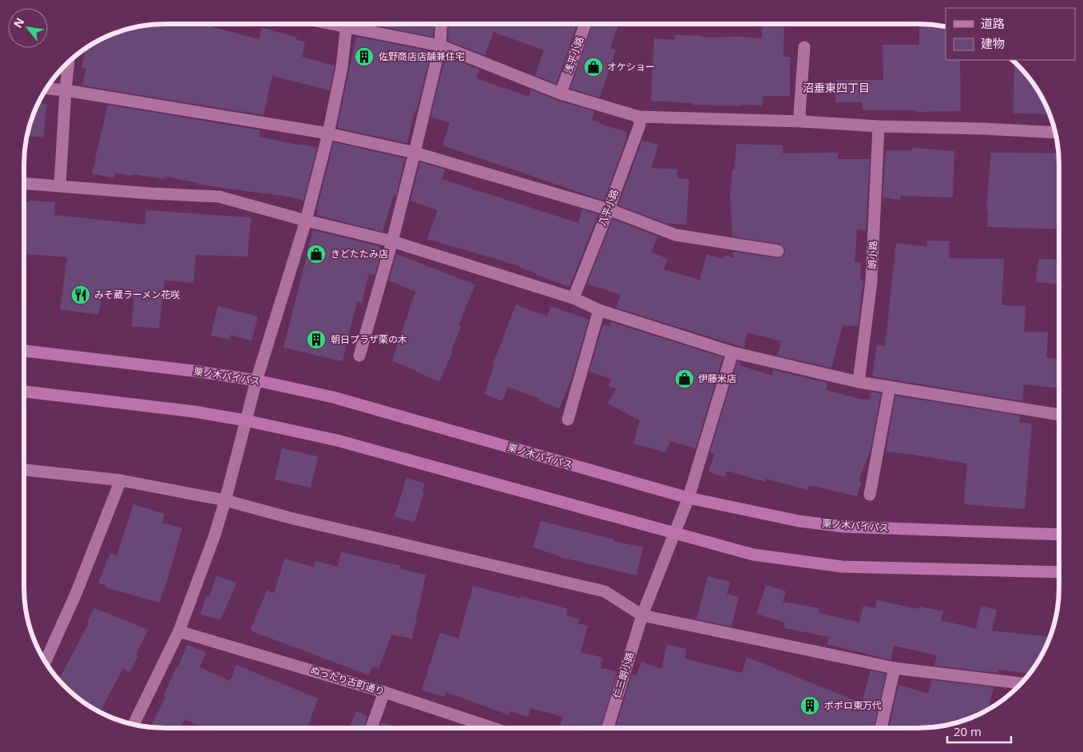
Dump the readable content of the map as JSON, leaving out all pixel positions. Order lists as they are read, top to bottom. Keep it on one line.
{"streets":{"main road":["栗ノ木バイパス"],"street":["浅平小路","八平小路","朗小路","仁三朗小路","ぬったり古町通り"]},"crossings":[["栗ノ木バイパス","仁三朗小路"]],"districts":["沼垂東四丁目"],"places":{"building":["佐野商店店舗兼住宅","朝日プラザ栗の木","ポポロ東万代"],"shop":["オケショー","きどたたみ店","伊藤米店"],"restaurant":["みそ蔵ラーメン花咲"]},"legend":["道路","建物"],"scale_bar":"20 m","north":"top left"}
